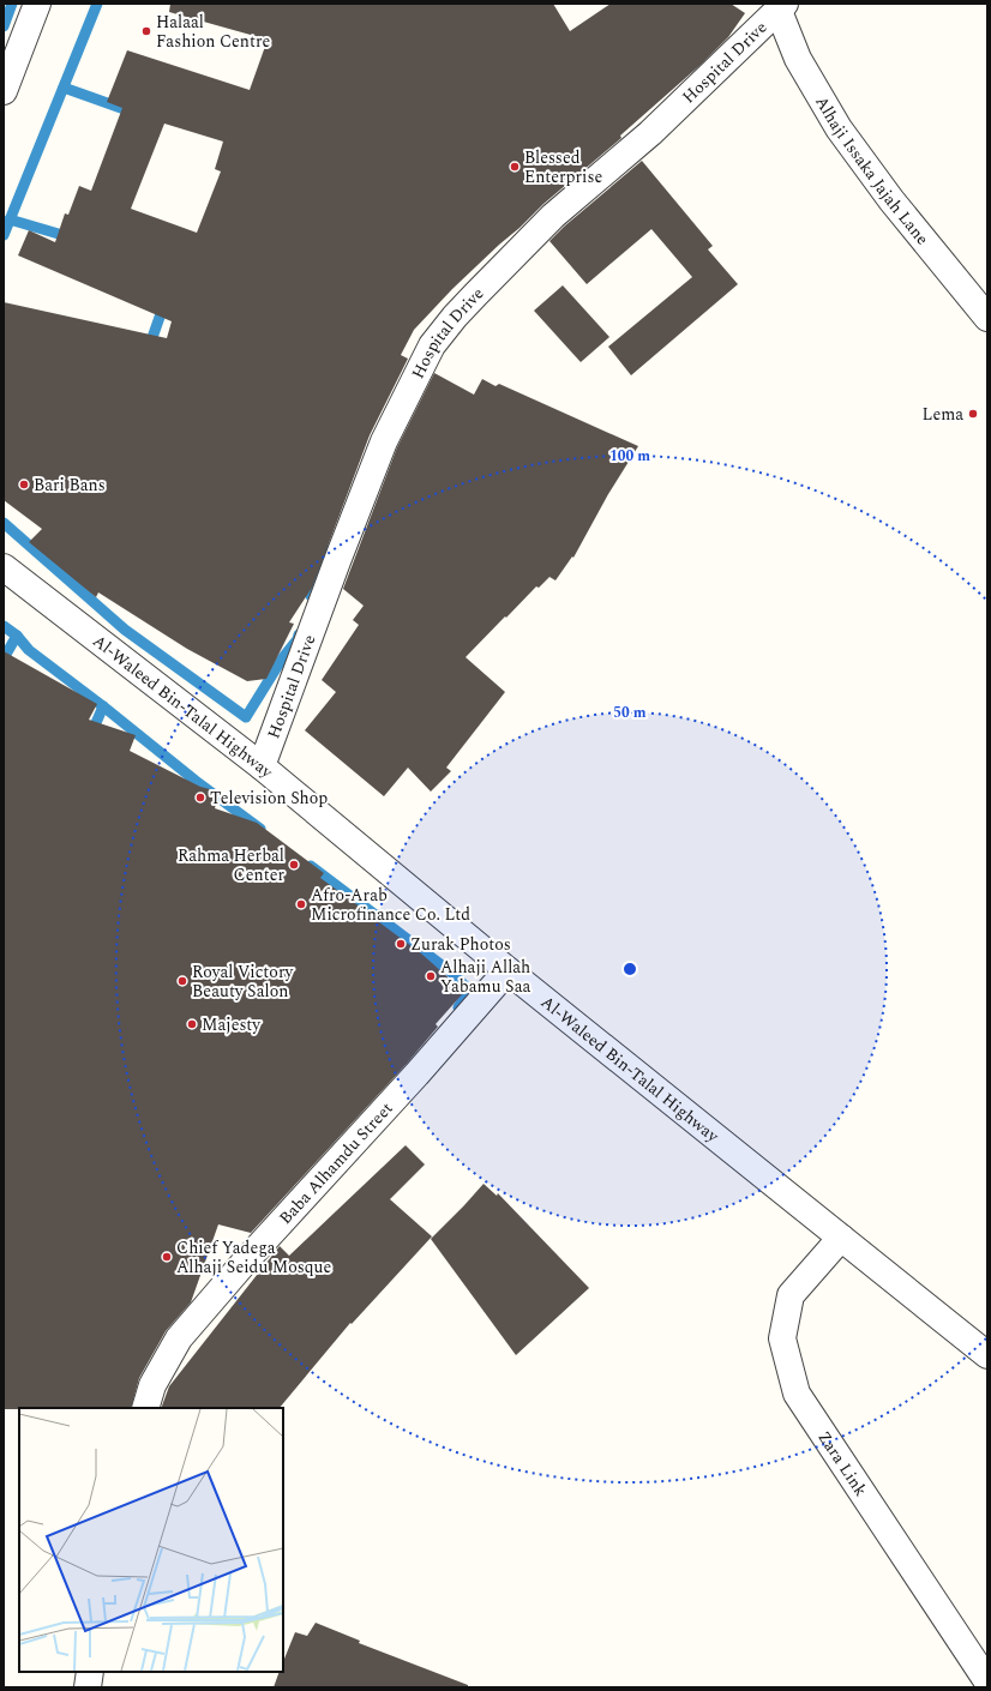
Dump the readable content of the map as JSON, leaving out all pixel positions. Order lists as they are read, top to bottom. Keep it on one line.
{"streets":{"street":["Hospital Drive","Alhaji Issaka Jajah Lane","Al-Waleed Bin-Talal Highway","Baba Alhamdu Street","Zara Link"]},"crossings":[["Hospital Drive","Alhaji Issaka Jajah Lane"],["Hospital Drive","Al-Waleed Bin-Talal Highway"],["Al-Waleed Bin-Talal Highway","Baba Alhamdu Street"],["Al-Waleed Bin-Talal Highway","Zara Link"]],"places":["Halaal Fashion Centre","Blessed Enterprise","Lema","Bari Bans","Television Shop","Rahma Herbal Center","Afro-Arab Microfinance Co. Ltd","Zurak Photos","Alhaji Allah Yabamu Saa","Royal Victory Beauty Salon","Majesty","Chief Yadega Alhaji Seidu Mosque"],"rings":["100 m","50 m"]}
